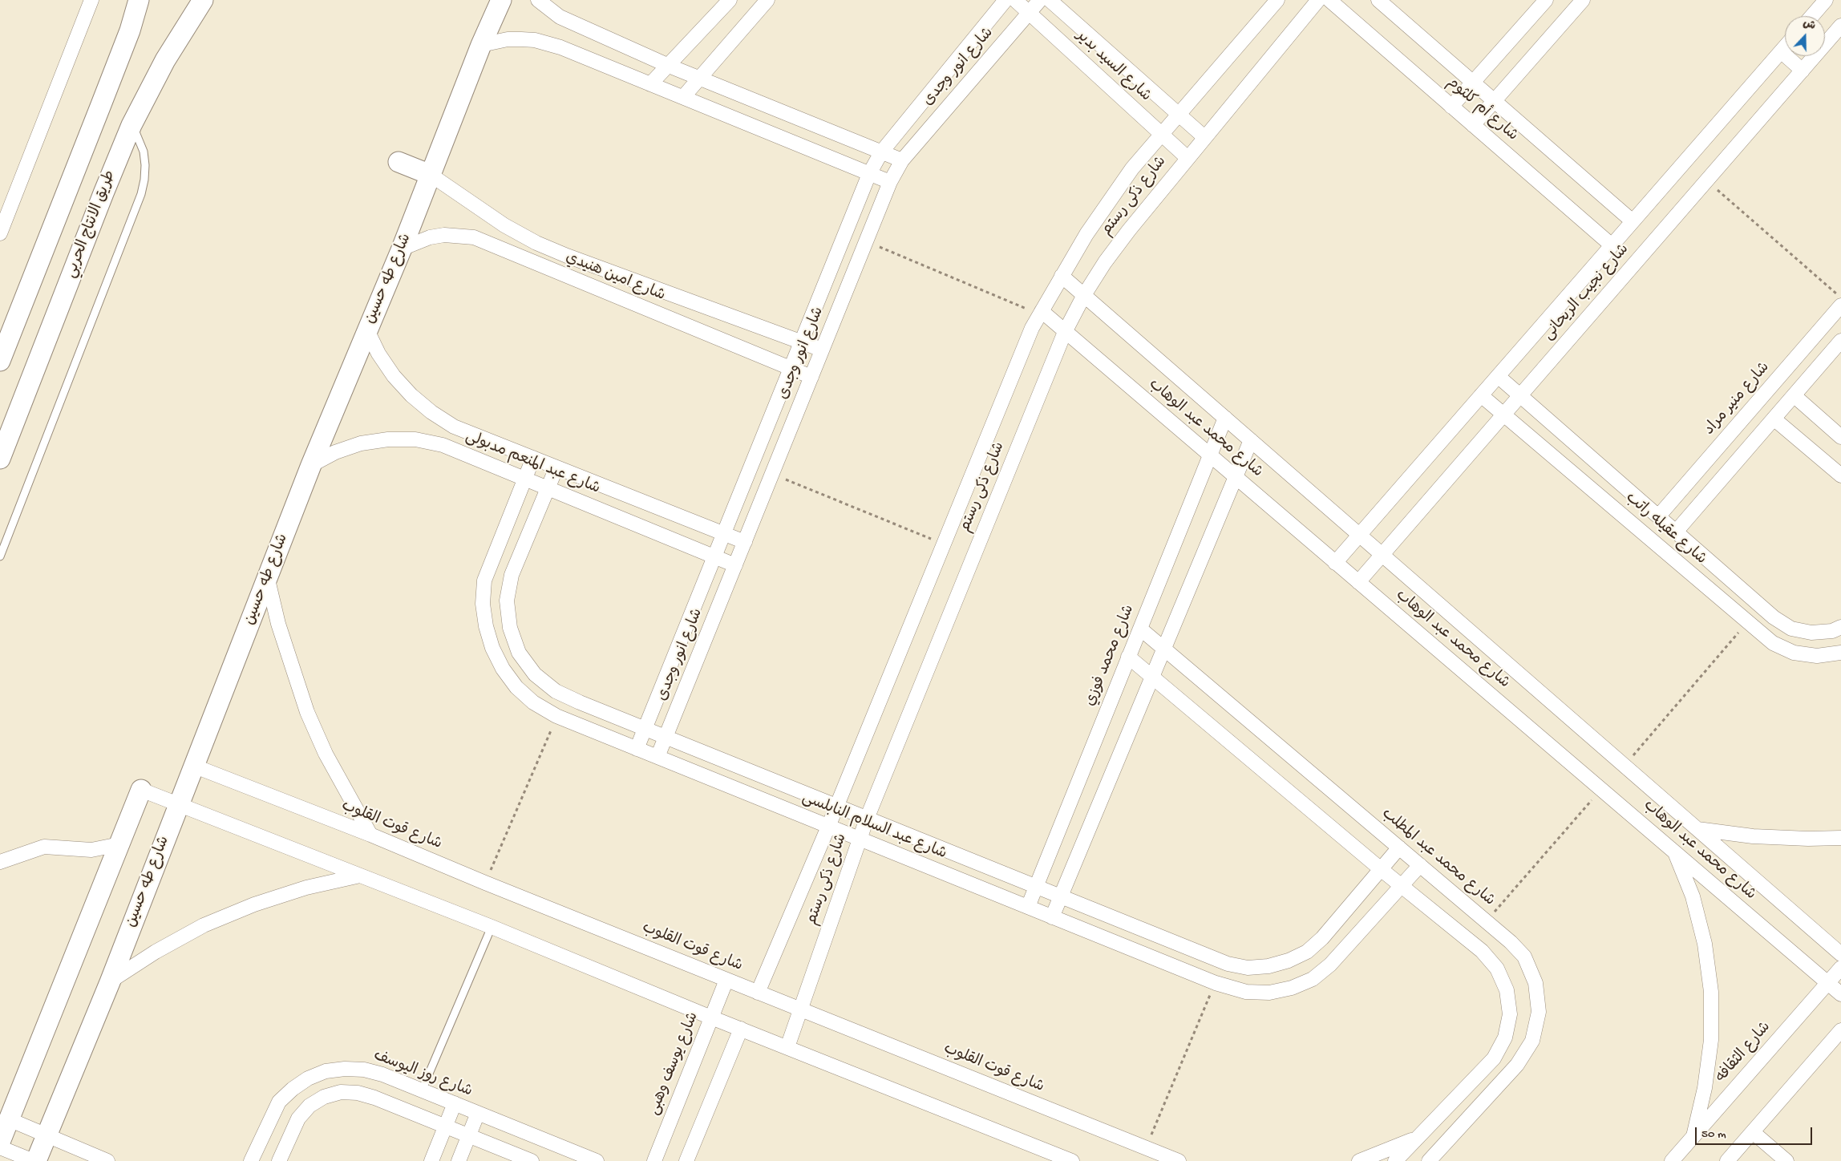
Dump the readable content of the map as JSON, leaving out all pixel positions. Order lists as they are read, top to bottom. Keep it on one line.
{"streets":{"street":["شارع السيد بدير","شارع انور وجدى","شارع أم كلثوم","شارع ذكى رستم","طريق الانتاج الحربي","شارع امين هنيدي","شارع طه حسين","شارع نجيب الريحانى","شارع منير مراد","شارع محمد عبد الوهاب","شارع عبد المنعم مدبولى","شارع عقيله راتب","شارع محمد فوزي","شارع قوت القلوب","شارع عبد السلام النابلسى","شارع محمد عبد المطلب","شارع الثقافه","شارع يوسف وهبى","شارع روز اليوسف"]},"crossings":[["شارع السيد بدير","شارع انور وجدى"],["شارع السيد بدير","شارع ذكى رستم"],["شارع انور وجدى","شارع امين هنيدي"],["شارع انور وجدى","شارع عبد المنعم مدبولى"],["شارع انور وجدى","شارع عبد السلام النابلسى"],["شارع أم كلثوم","شارع نجيب الريحانى"],["شارع ذكى رستم","شارع محمد عبد الوهاب"],["شارع ذكى رستم","شارع قوت القلوب"],["شارع ذكى رستم","شارع عبد السلام النابلسى"],["شارع امين هنيدي","شارع طه حسين"],["شارع طه حسين","شارع عبد المنعم مدبولى"],["شارع طه حسين","شارع قوت القلوب"],["شارع نجيب الريحانى","شارع محمد عبد الوهاب"],["شارع نجيب الريحانى","شارع عقيله راتب"],["شارع منير مراد","شارع عقيله راتب"],["شارع محمد عبد الوهاب","شارع محمد فوزي"],["شارع محمد عبد الوهاب","شارع الثقافه"],["شارع عبد المنعم مدبولى","شارع عبد السلام النابلسى"],["شارع محمد فوزي","شارع عبد السلام النابلسى"],["شارع محمد فوزي","شارع محمد عبد المطلب"],["شارع قوت القلوب","شارع يوسف وهبى"],["شارع عبد السلام النابلسى","شارع محمد عبد المطلب"]],"scale_bar":"50 m","north":"top"}
